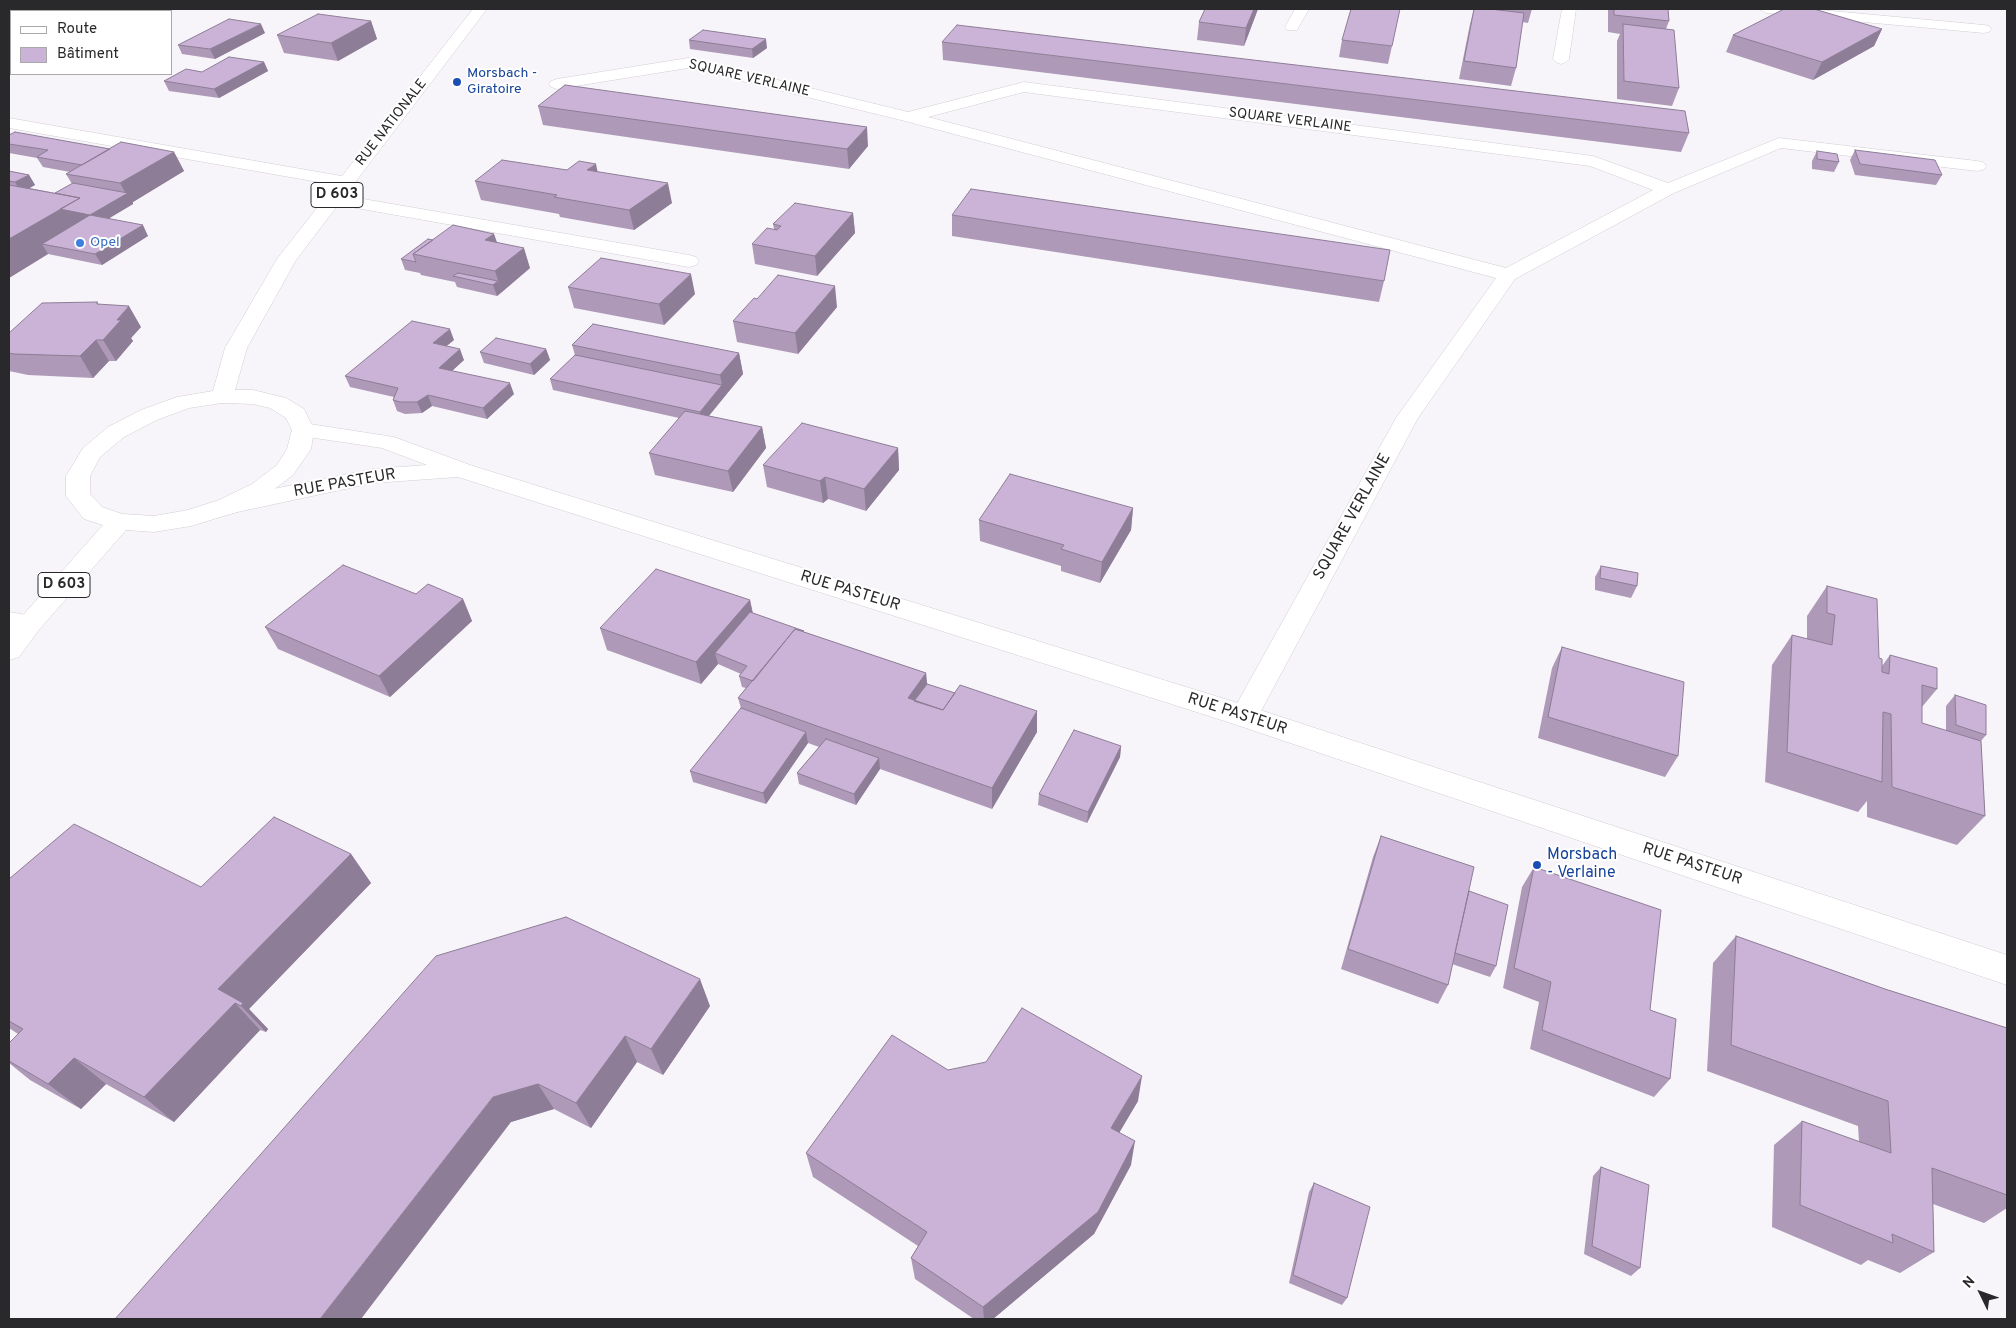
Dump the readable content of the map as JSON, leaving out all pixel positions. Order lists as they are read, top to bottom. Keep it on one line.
{"streets":{"street":["SQUARE VERLAINE","RUE NATIONALE","D 603","RUE PASTEUR"]},"crossings":[["SQUARE VERLAINE","RUE PASTEUR"]],"places":["Morsbach - Giratoire","Opel","Morsbach - Verlaine"],"legend":["Route","Bâtiment"],"north":"top left"}
